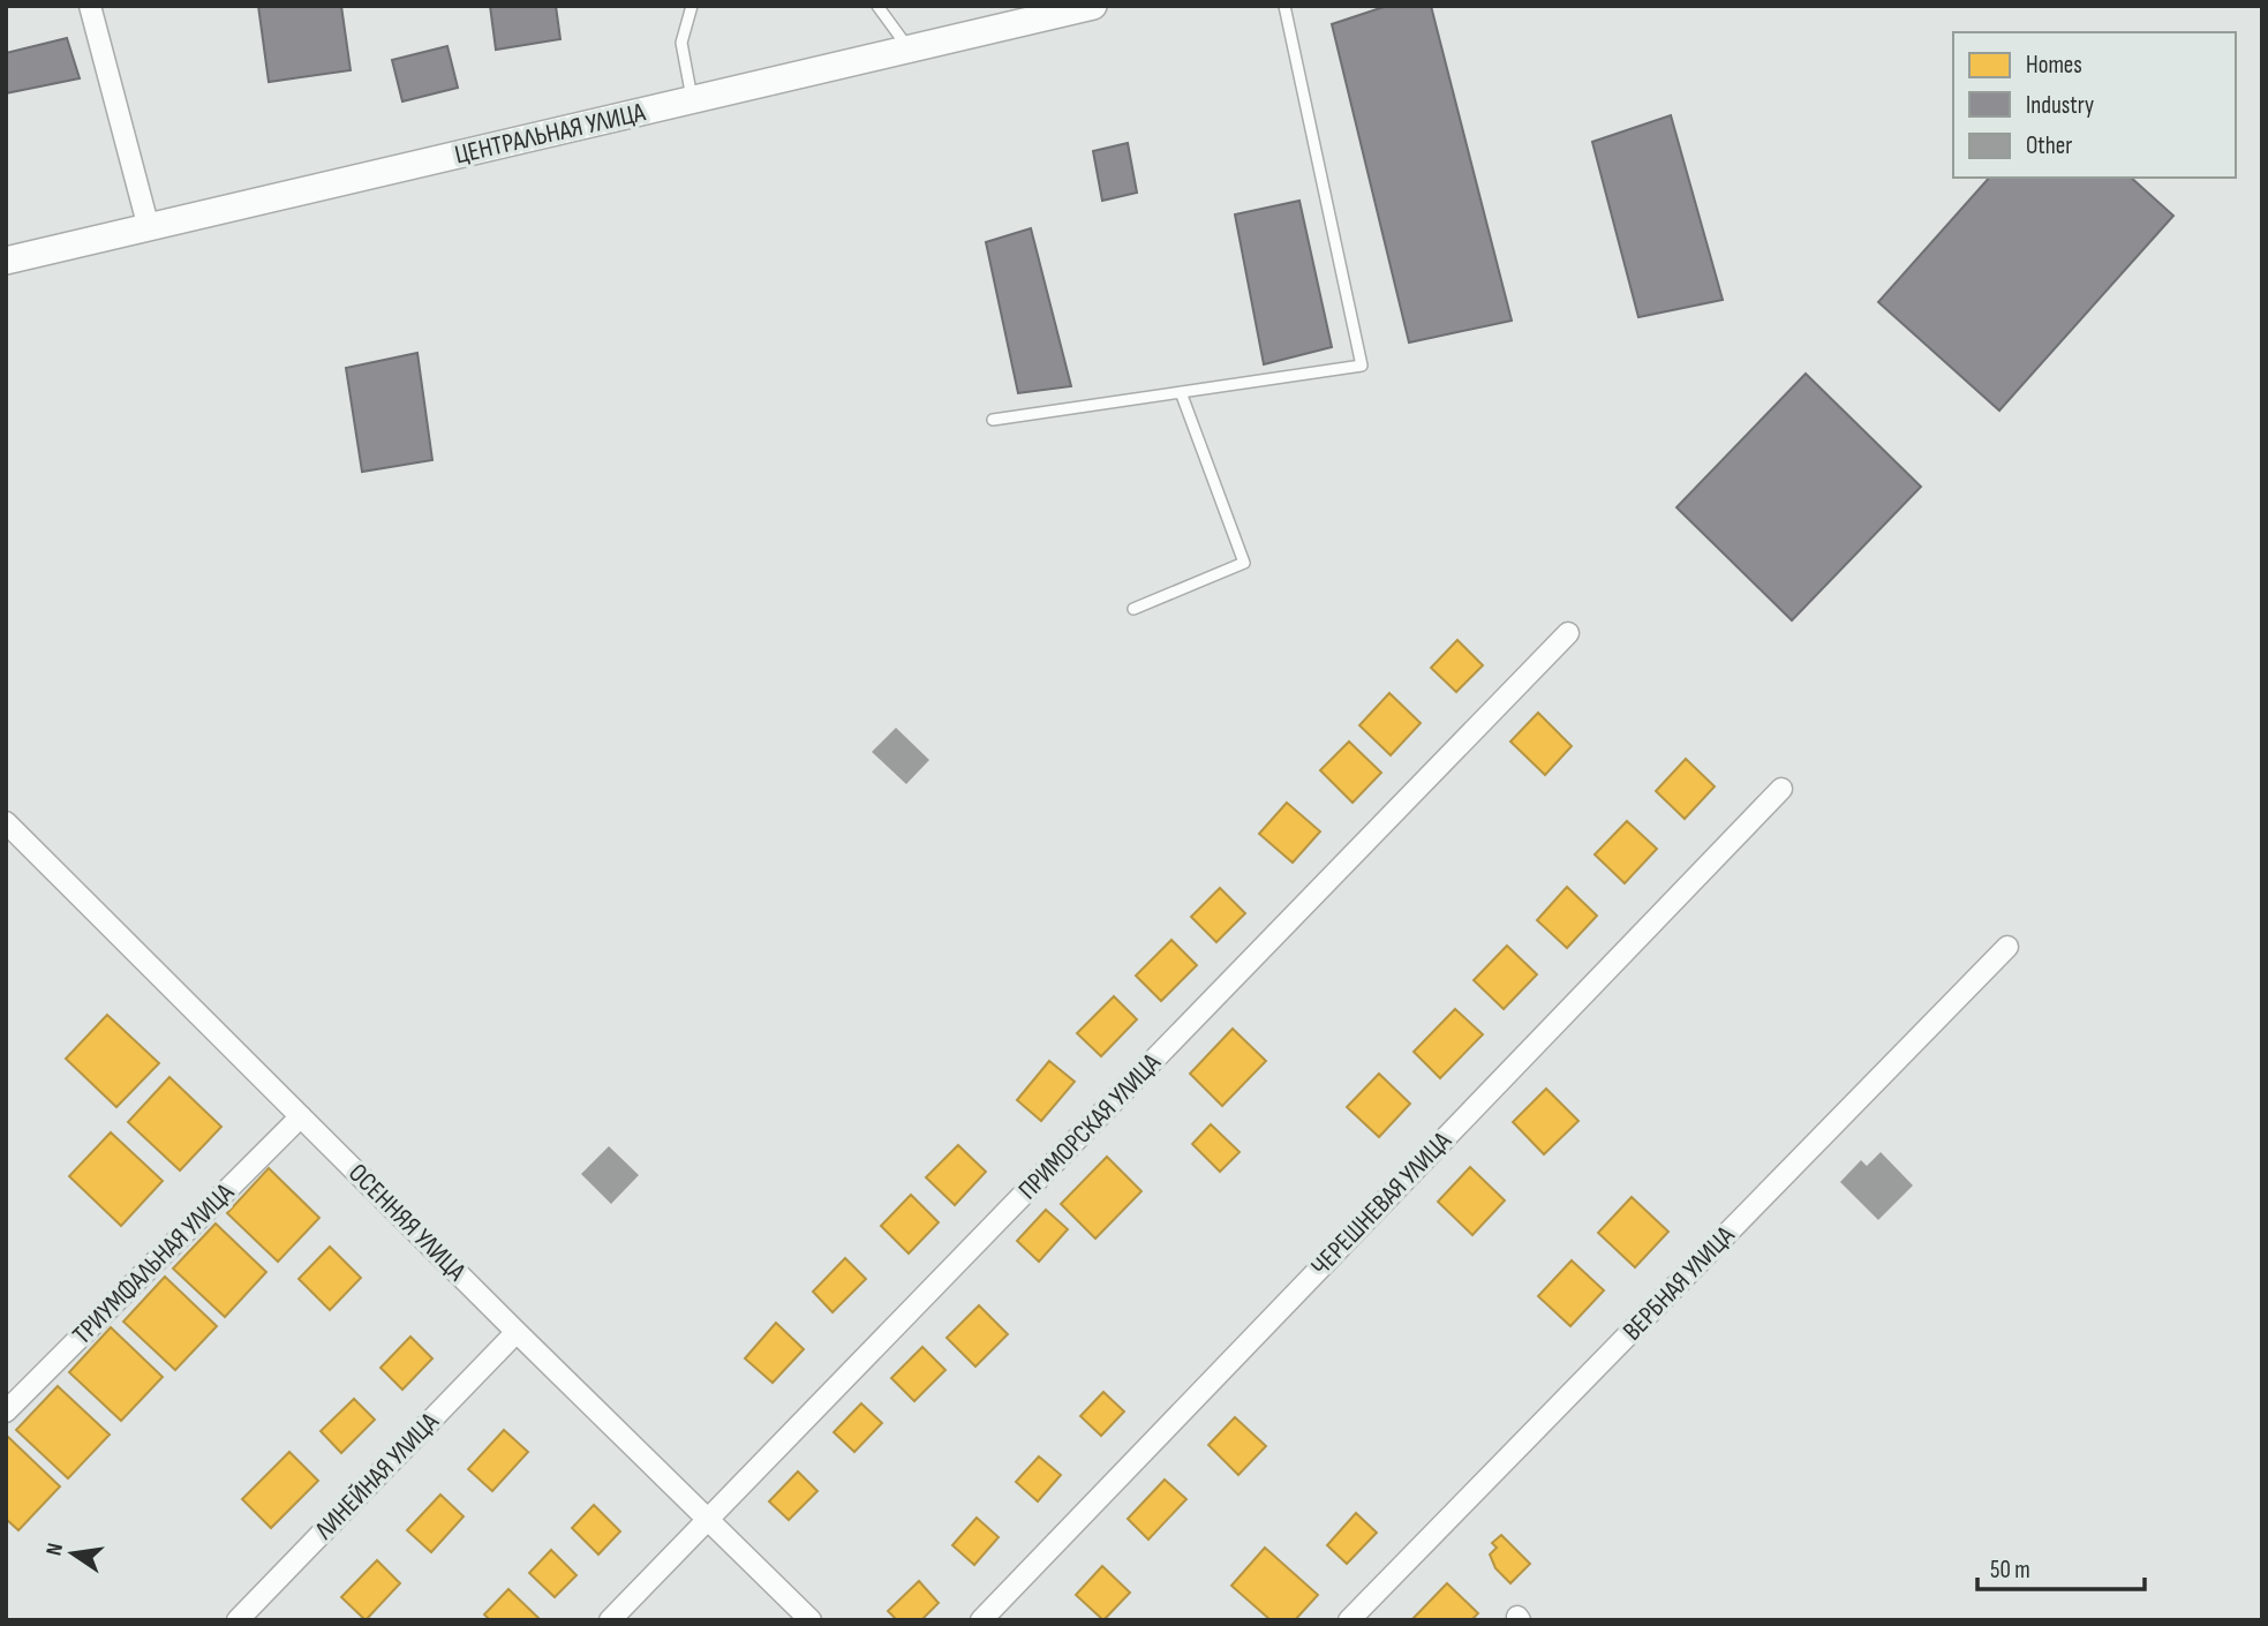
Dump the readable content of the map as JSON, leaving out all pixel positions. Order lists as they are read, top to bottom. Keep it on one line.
{"streets":{"street":["ЦЕНТРАЛЬНАЯ УЛИЦА","ПРИМОРСКАЯ УЛИЦА","ЧЕРЕШНЕВАЯ УЛИЦА","ОСЕННЯЯ УЛИЦА","ТРИУМФАЛЬНАЯ УЛИЦА","ВЕРБНАЯ УЛИЦА","ЛИНЕЙНАЯ УЛИЦА"]},"crossings":[["ПРИМОРСКАЯ УЛИЦА","ОСЕННЯЯ УЛИЦА"],["ОСЕННЯЯ УЛИЦА","ТРИУМФАЛЬНАЯ УЛИЦА"],["ОСЕННЯЯ УЛИЦА","ЛИНЕЙНАЯ УЛИЦА"]],"legend":["Homes","Industry","Other"],"scale_bar":"50 m","north":"left"}
